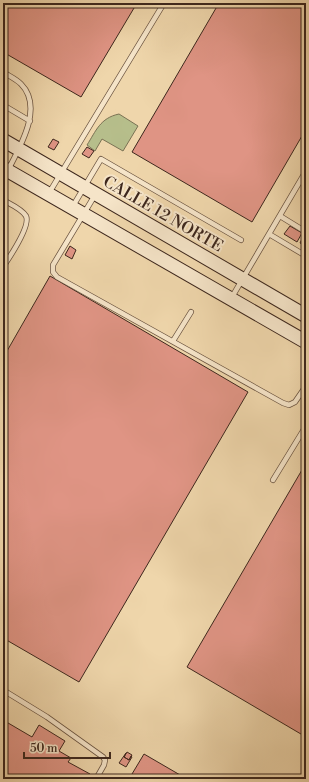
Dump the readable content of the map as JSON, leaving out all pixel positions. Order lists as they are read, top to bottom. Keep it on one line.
{"streets":{"main road":["CALLE 12 NORTE"]},"scale_bar":"50 m"}
